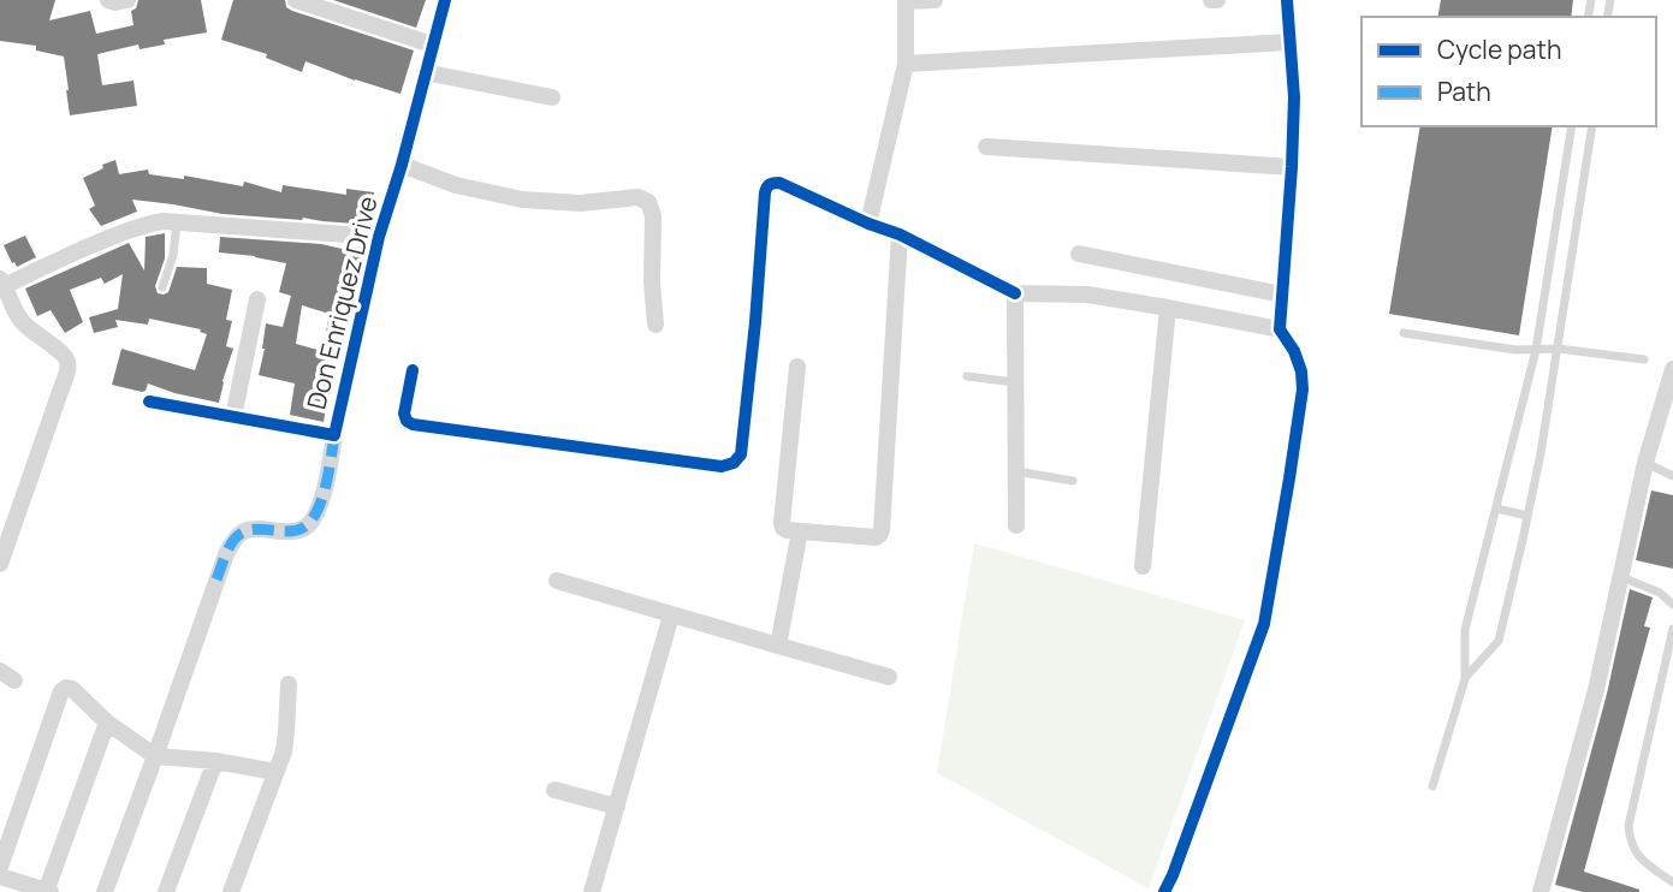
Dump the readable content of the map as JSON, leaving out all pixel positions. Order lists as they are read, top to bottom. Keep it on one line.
{"streets":{"street":["Don Enriquez Drive"]},"legend":["Cycle path","Path"]}
